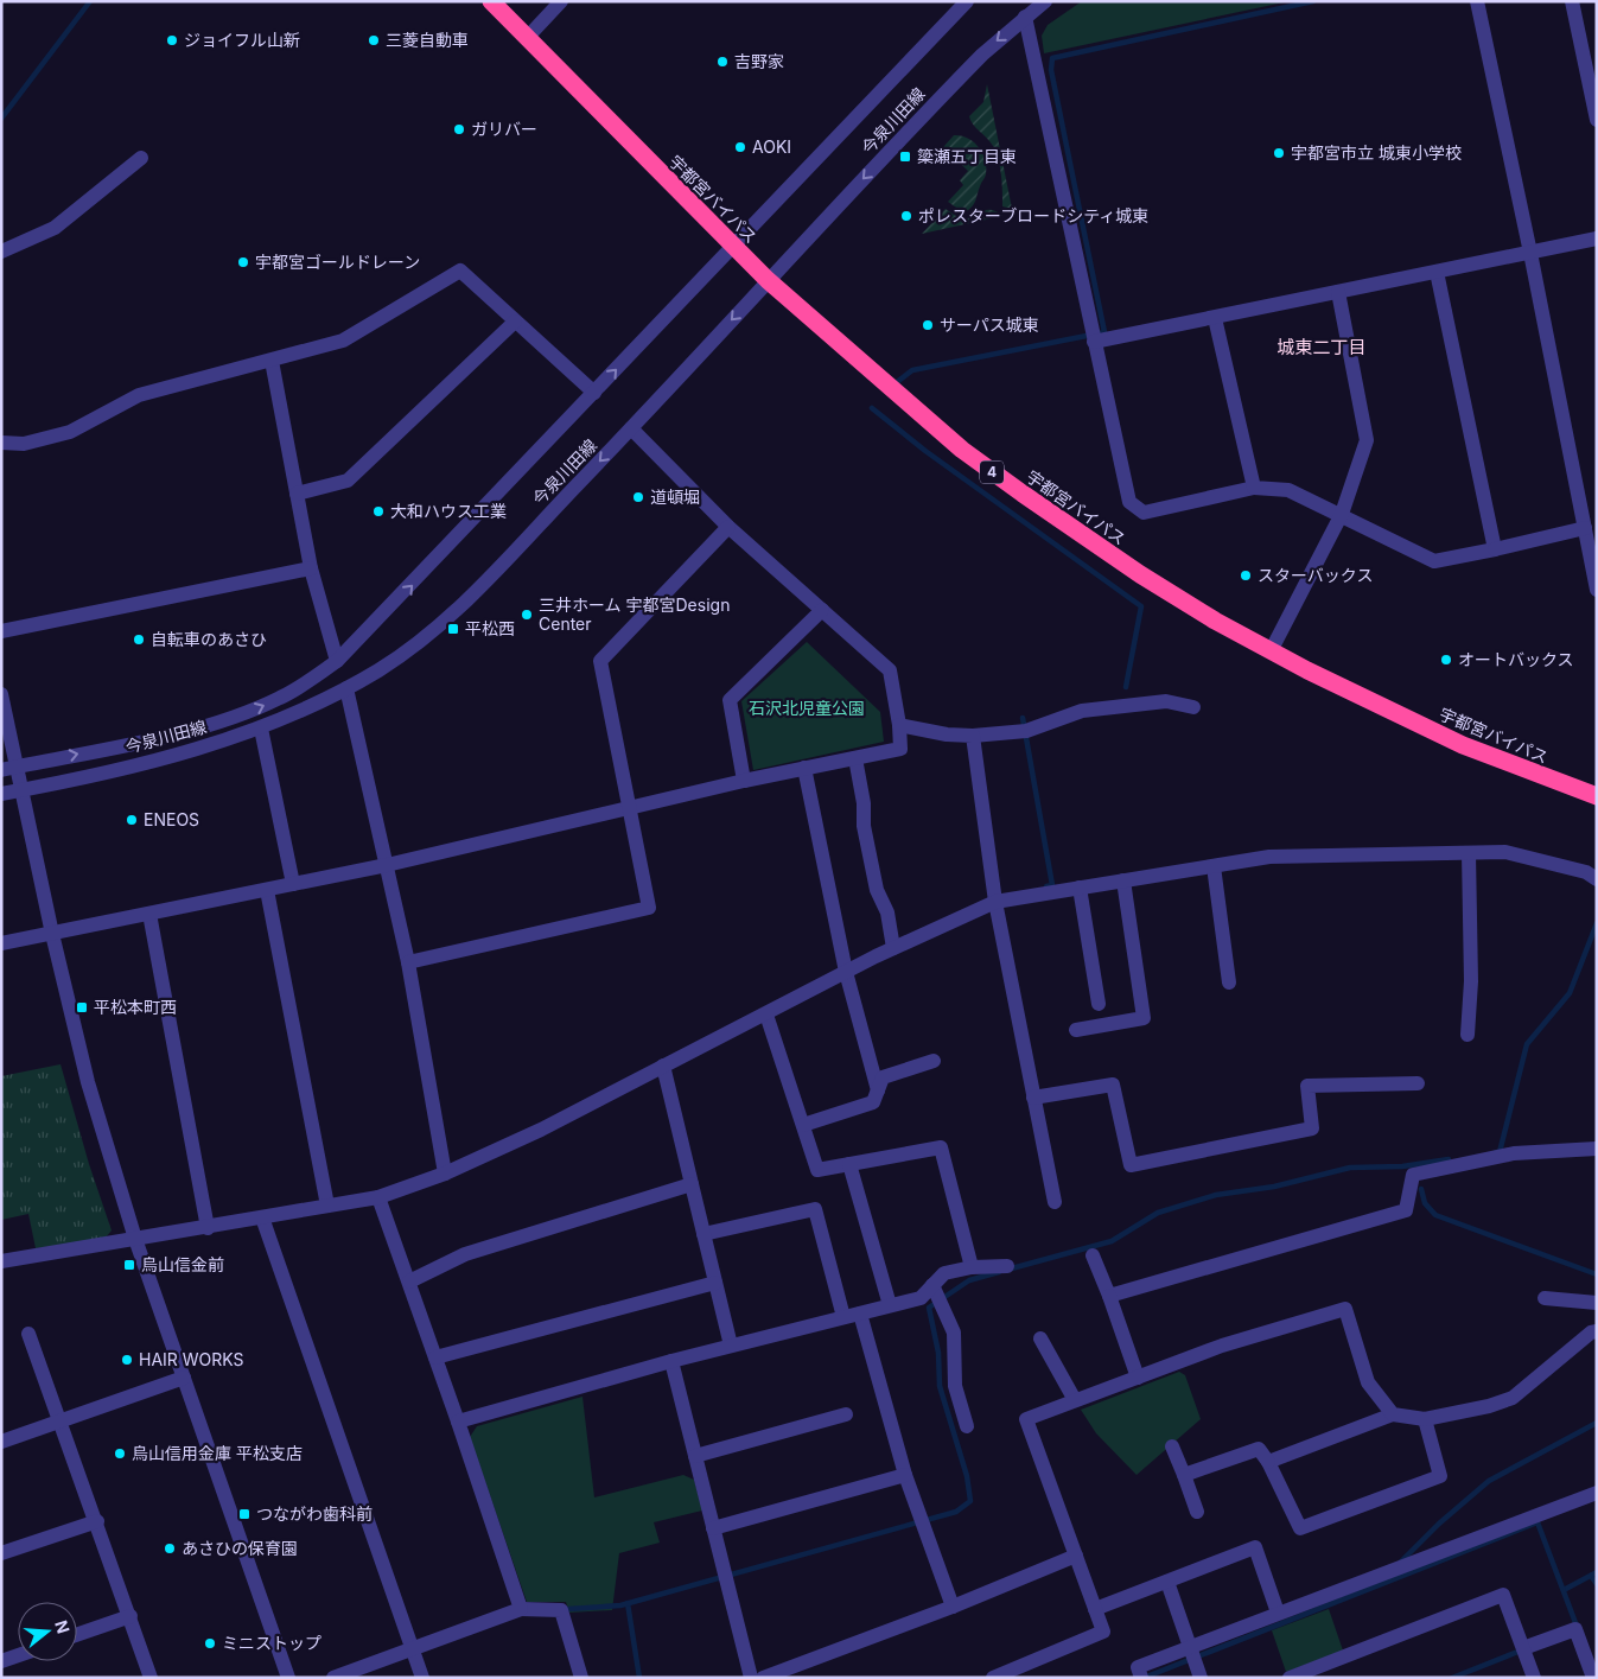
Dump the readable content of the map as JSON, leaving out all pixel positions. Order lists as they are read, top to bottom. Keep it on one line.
{"streets":{"highway":["宇都宮バイパス","4"],"street":["今泉川田線"]},"crossings":[["今泉川田線","宇都宮バイパス"]],"districts":["城東二丁目"],"parks":["石沢北児童公園"],"places":{"other":["ジョイフル山新","三菱自動車","吉野家","ガリバー","AOKI","宇都宮市立 城東小学校","ポレスターブロードシティ城東","宇都宮ゴールドレーン","サーパス城東","道頓堀","大和ハウス工業","スターバックス","三井ホーム 宇都宮Design Center","自転車のあさひ","オートバックス","ENEOS","HAIR WORKS","烏山信用金庫 平松支店","あさひの保育園","ミニストップ"],"transit":["簗瀬五丁目東","平松西","平松本町西","烏山信金前","つながわ歯科前"]},"north":"right"}
